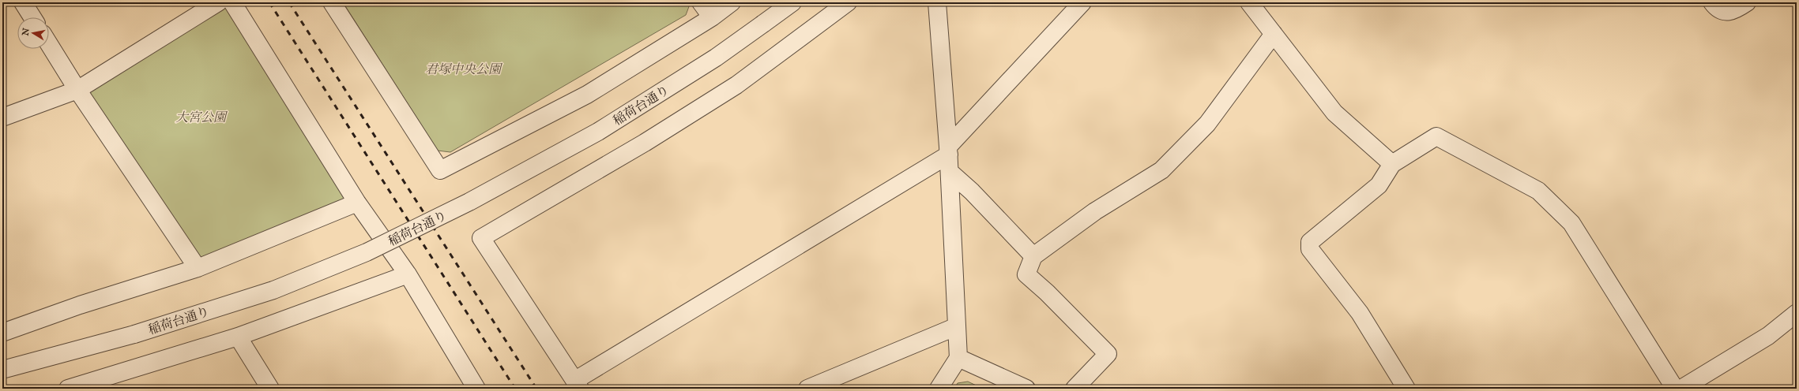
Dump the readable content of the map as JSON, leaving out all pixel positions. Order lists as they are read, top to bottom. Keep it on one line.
{"streets":{"street":["稲荷台通り"]},"parks":["君塚中央公園","大宮公園"],"north":"left"}
